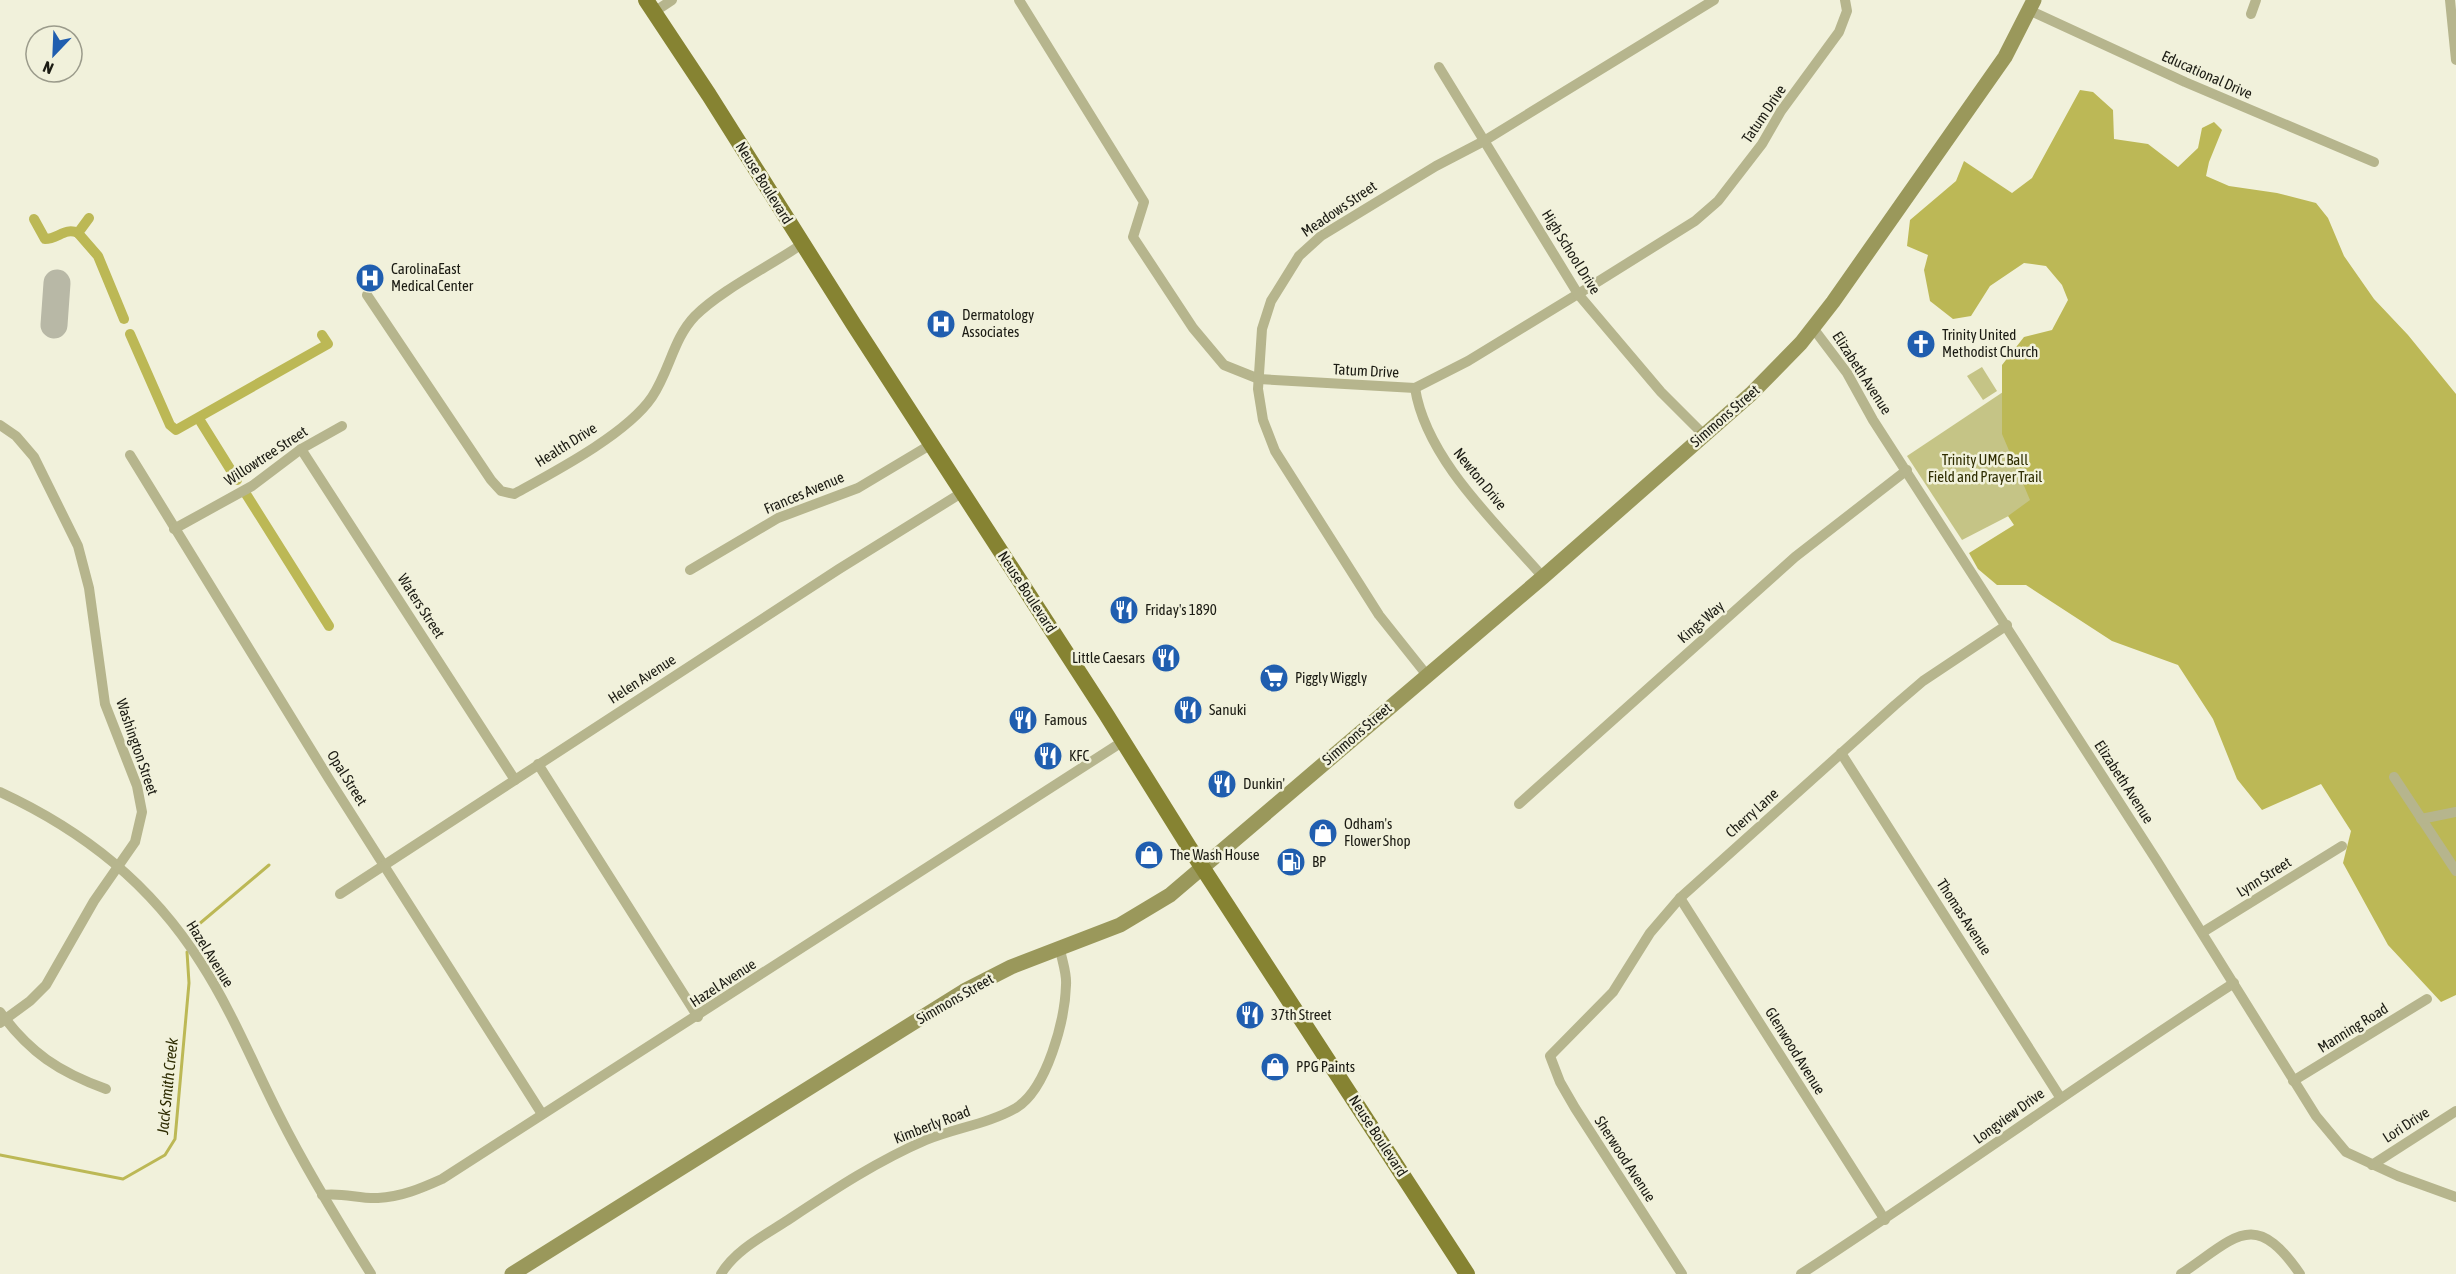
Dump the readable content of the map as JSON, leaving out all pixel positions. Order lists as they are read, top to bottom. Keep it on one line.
{"streets":{"main road":["Neuse Boulevard"],"street":["Educational Drive","Tatum Drive","Meadows Street","High School Drive","Elizabeth Avenue","Simmons Street","Health Drive","Willowtree Street","Newton Drive","Frances Avenue","Waters Street","Kings Way","Helen Avenue","Washington Street","Opal Street","Cherry Lane","Lynn Street","Thomas Avenue","Hazel Avenue","Manning Road","Glenwood Avenue","Longview Drive","Kimberly Road","Lori Drive","Sherwood Avenue"]},"crossings":[["Educational Drive","Simmons Street"],["Tatum Drive","Meadows Street"],["Tatum Drive","High School Drive"],["Tatum Drive","Newton Drive"],["Neuse Boulevard","Simmons Street"],["Neuse Boulevard","Health Drive"],["Neuse Boulevard","Frances Avenue"],["Neuse Boulevard","Helen Avenue"],["Neuse Boulevard","Hazel Avenue"],["Meadows Street","High School Drive"],["Meadows Street","Simmons Street"],["High School Drive","Simmons Street"],["Elizabeth Avenue","Simmons Street"],["Elizabeth Avenue","Kings Way"],["Elizabeth Avenue","Cherry Lane"],["Elizabeth Avenue","Lynn Street"],["Elizabeth Avenue","Manning Road"],["Elizabeth Avenue","Longview Drive"],["Elizabeth Avenue","Lori Drive"],["Simmons Street","Newton Drive"],["Simmons Street","Kimberly Road"],["Willowtree Street","Waters Street"],["Willowtree Street","Opal Street"],["Waters Street","Helen Avenue"],["Helen Avenue","Opal Street"],["Washington Street","Hazel Avenue"],["Opal Street","Hazel Avenue"],["Cherry Lane","Thomas Avenue"],["Cherry Lane","Glenwood Avenue"],["Cherry Lane","Sherwood Avenue"],["Thomas Avenue","Longview Drive"],["Glenwood Avenue","Longview Drive"]],"water":["Jack Smith Creek"],"parks":["Trinity UMC Ball Field and Prayer Trail"],"places":{"hospital":["CarolinaEast Medical Center","Dermatology Associates"],"church":["Trinity United Methodist Church"],"restaurant":["Friday's 1890","Little Caesars","Sanuki","Famous","KFC","Dunkin'","37th Street"],"supermarket":["Piggly Wiggly"],"shop":["Odham's Flower Shop","The Wash House","PPG Paints"],"fuel station":["BP"]},"north":"bottom left"}
